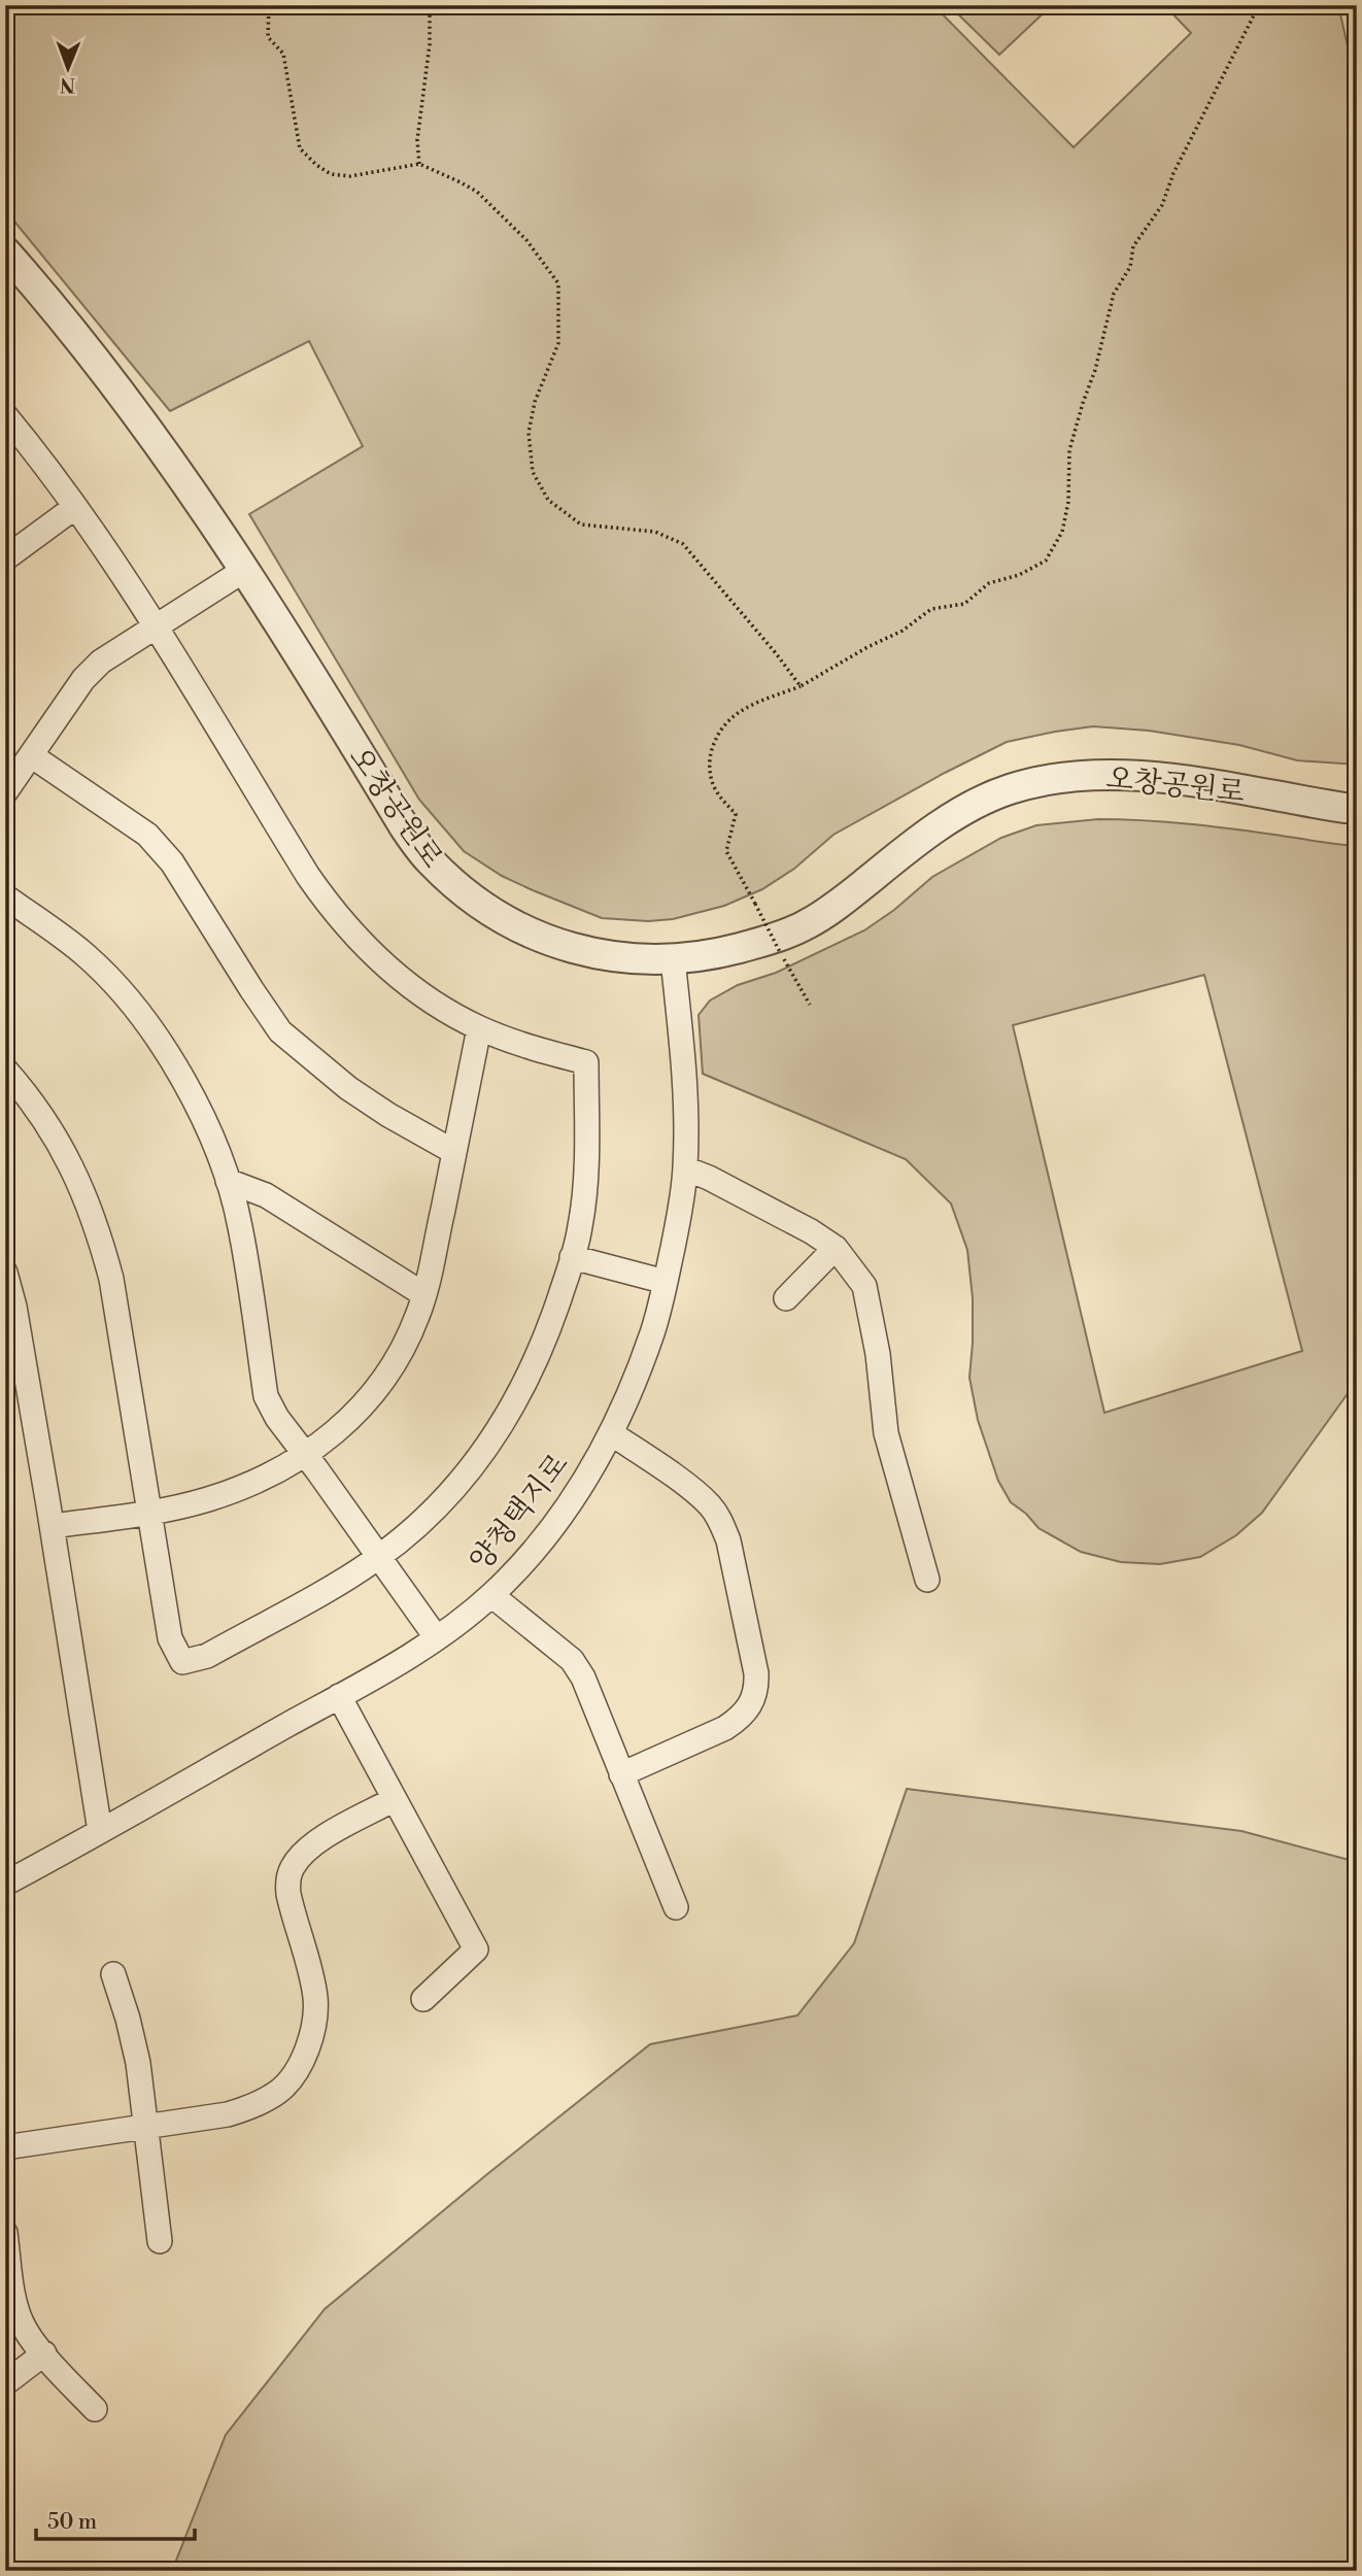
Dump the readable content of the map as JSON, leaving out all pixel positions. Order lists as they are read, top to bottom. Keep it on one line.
{"streets":{"street":["오창공원로","양청택지로"]},"crossings":[["오창공원로","양청택지로"]],"scale_bar":"50 m","north":"bottom"}
